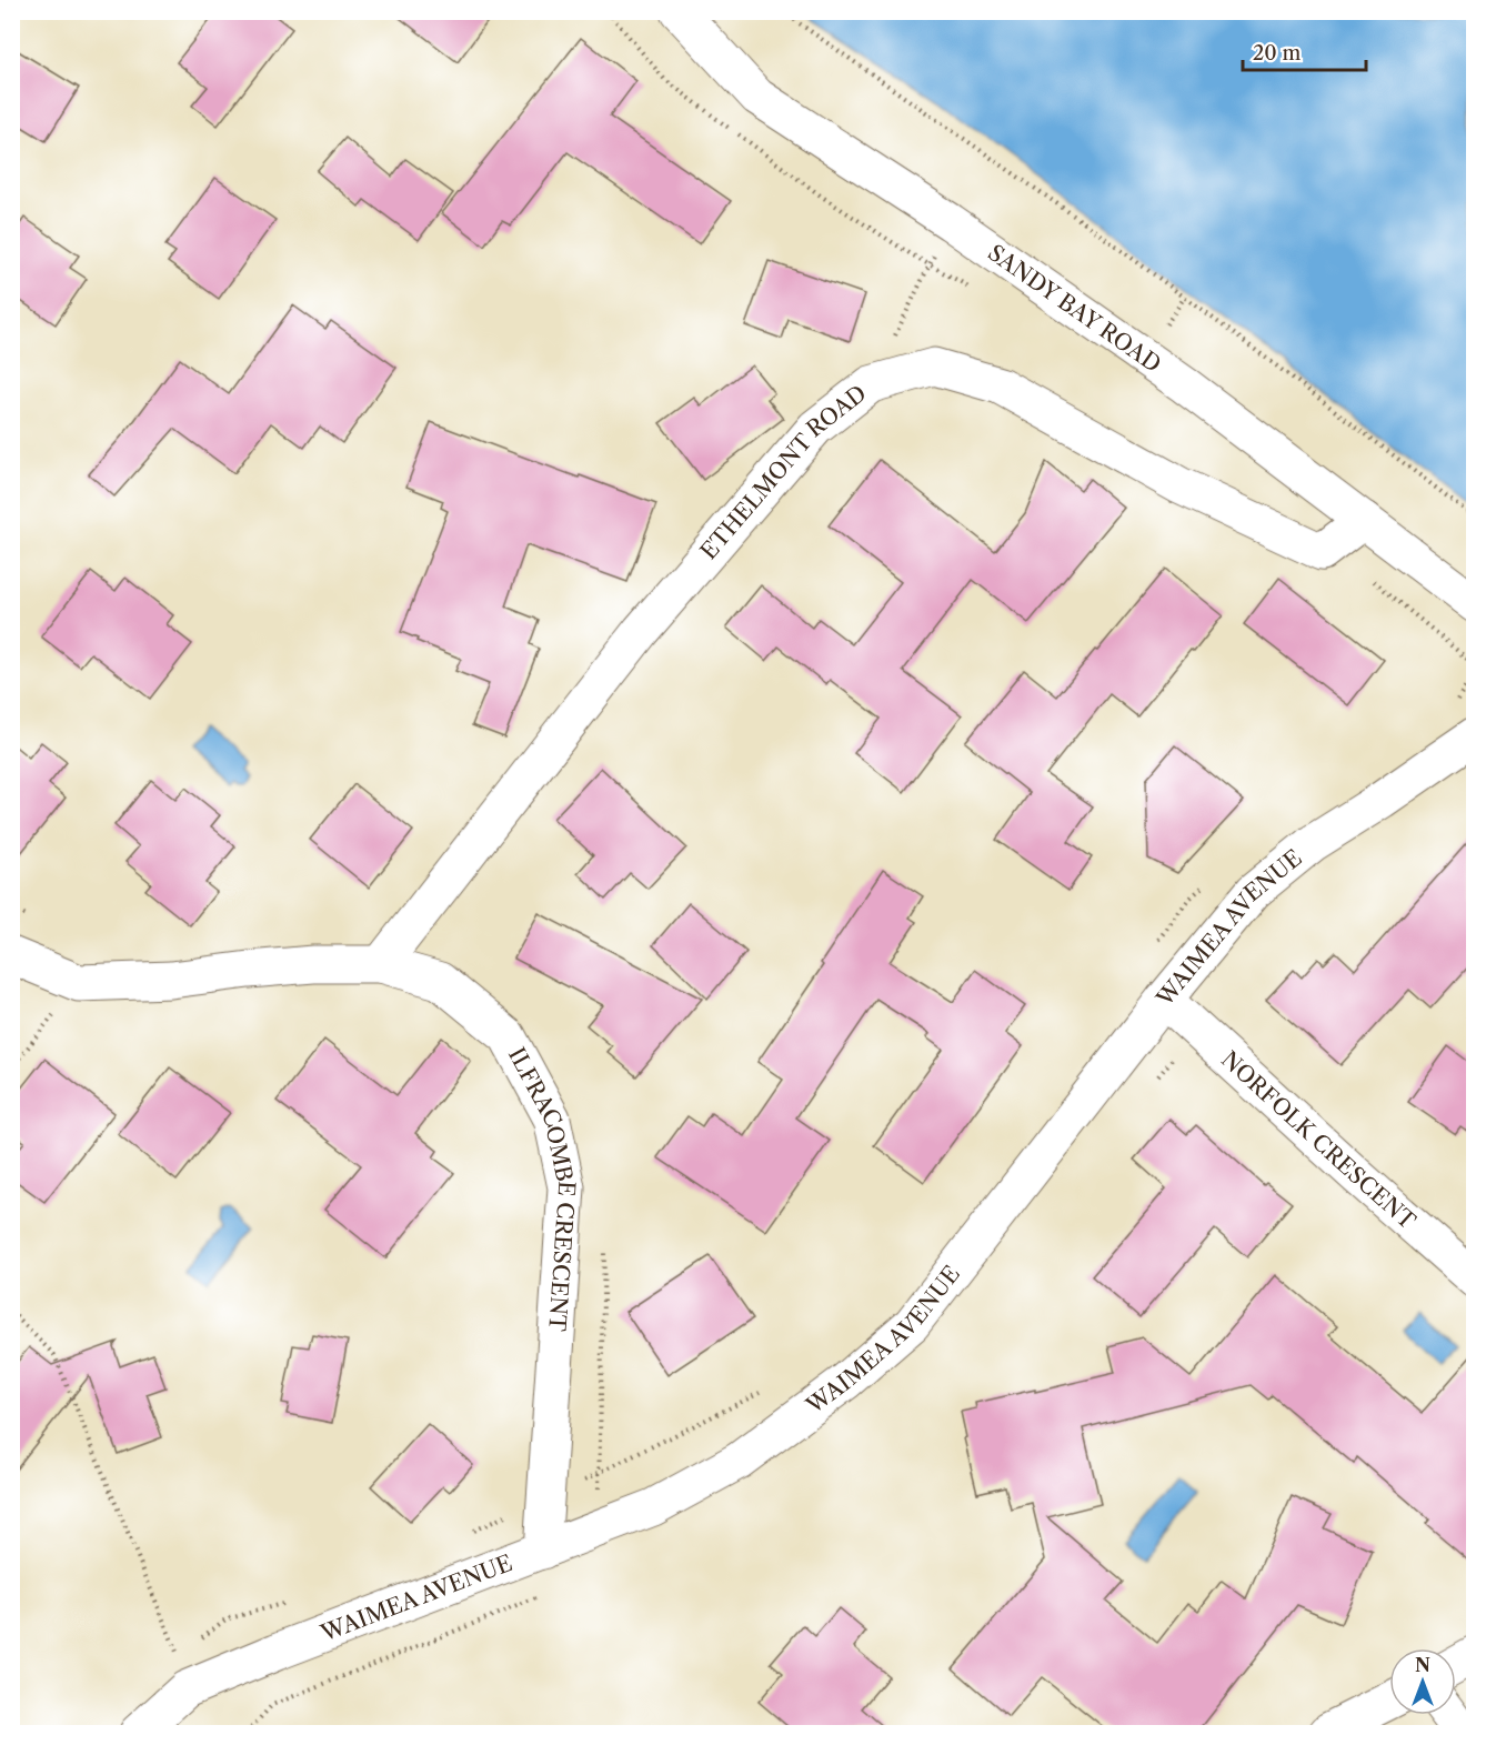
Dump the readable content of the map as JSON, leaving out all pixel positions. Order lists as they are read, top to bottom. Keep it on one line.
{"streets":{"street":["SANDY BAY ROAD","ETHELMONT ROAD","WAIMEA AVENUE","NORFOLK CRESCENT","ILFRACOMBE CRESCENT"]},"crossings":[["SANDY BAY ROAD","ETHELMONT ROAD"],["ETHELMONT ROAD","ILFRACOMBE CRESCENT"],["WAIMEA AVENUE","NORFOLK CRESCENT"],["WAIMEA AVENUE","ILFRACOMBE CRESCENT"]],"scale_bar":"20 m","north":"top"}
